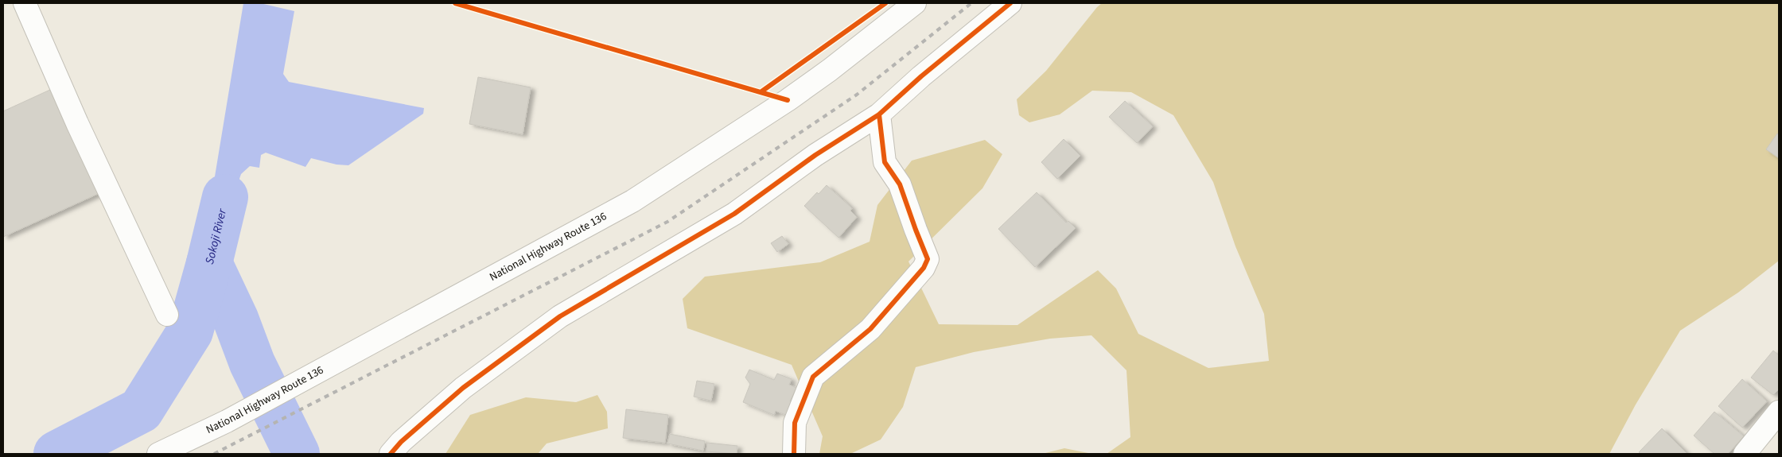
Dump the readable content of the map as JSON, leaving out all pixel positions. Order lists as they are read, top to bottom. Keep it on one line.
{"streets":{"main road":["National Highway Route 136"]},"water":["Sokoji River"]}
